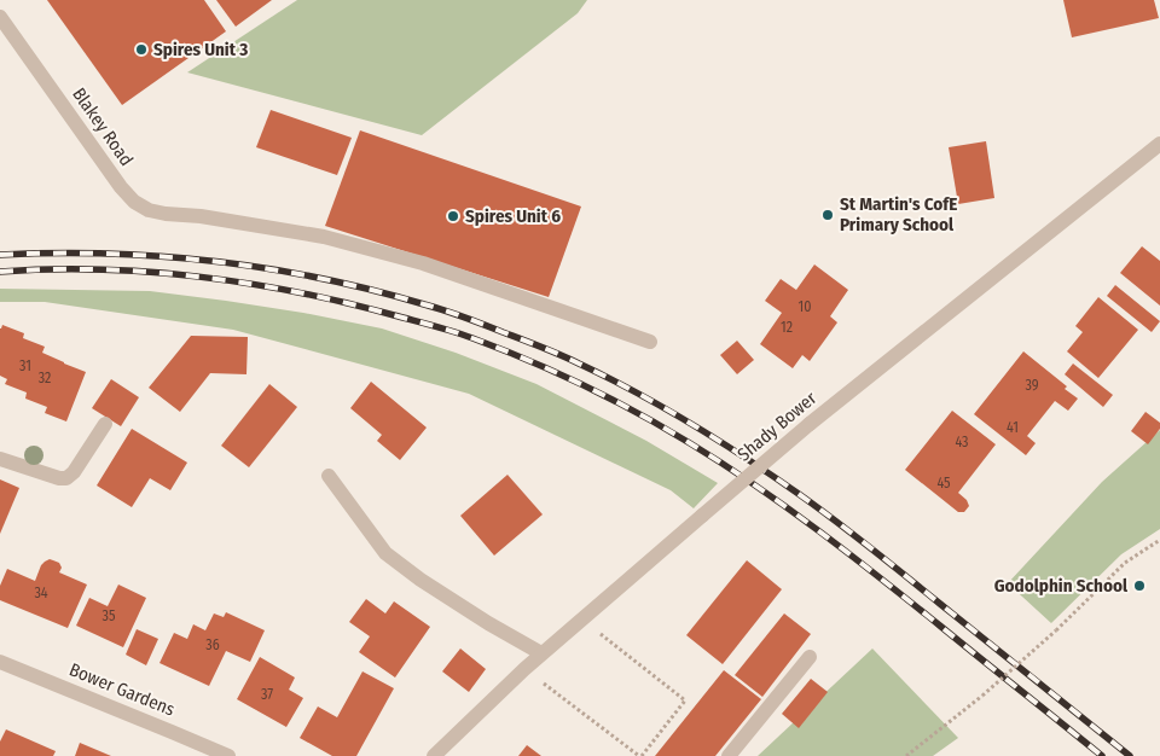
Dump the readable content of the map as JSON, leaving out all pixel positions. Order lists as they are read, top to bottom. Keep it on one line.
{"streets":{"street":["Blakey Road","Shady Bower","Bower Gardens"]},"places":["Spires Unit 3","St Martin's CofE Primary School","Spires Unit 6","Godolphin School"],"house_numbers":["10","12","31","32","39","41","43","45","34","35","36","37"]}
